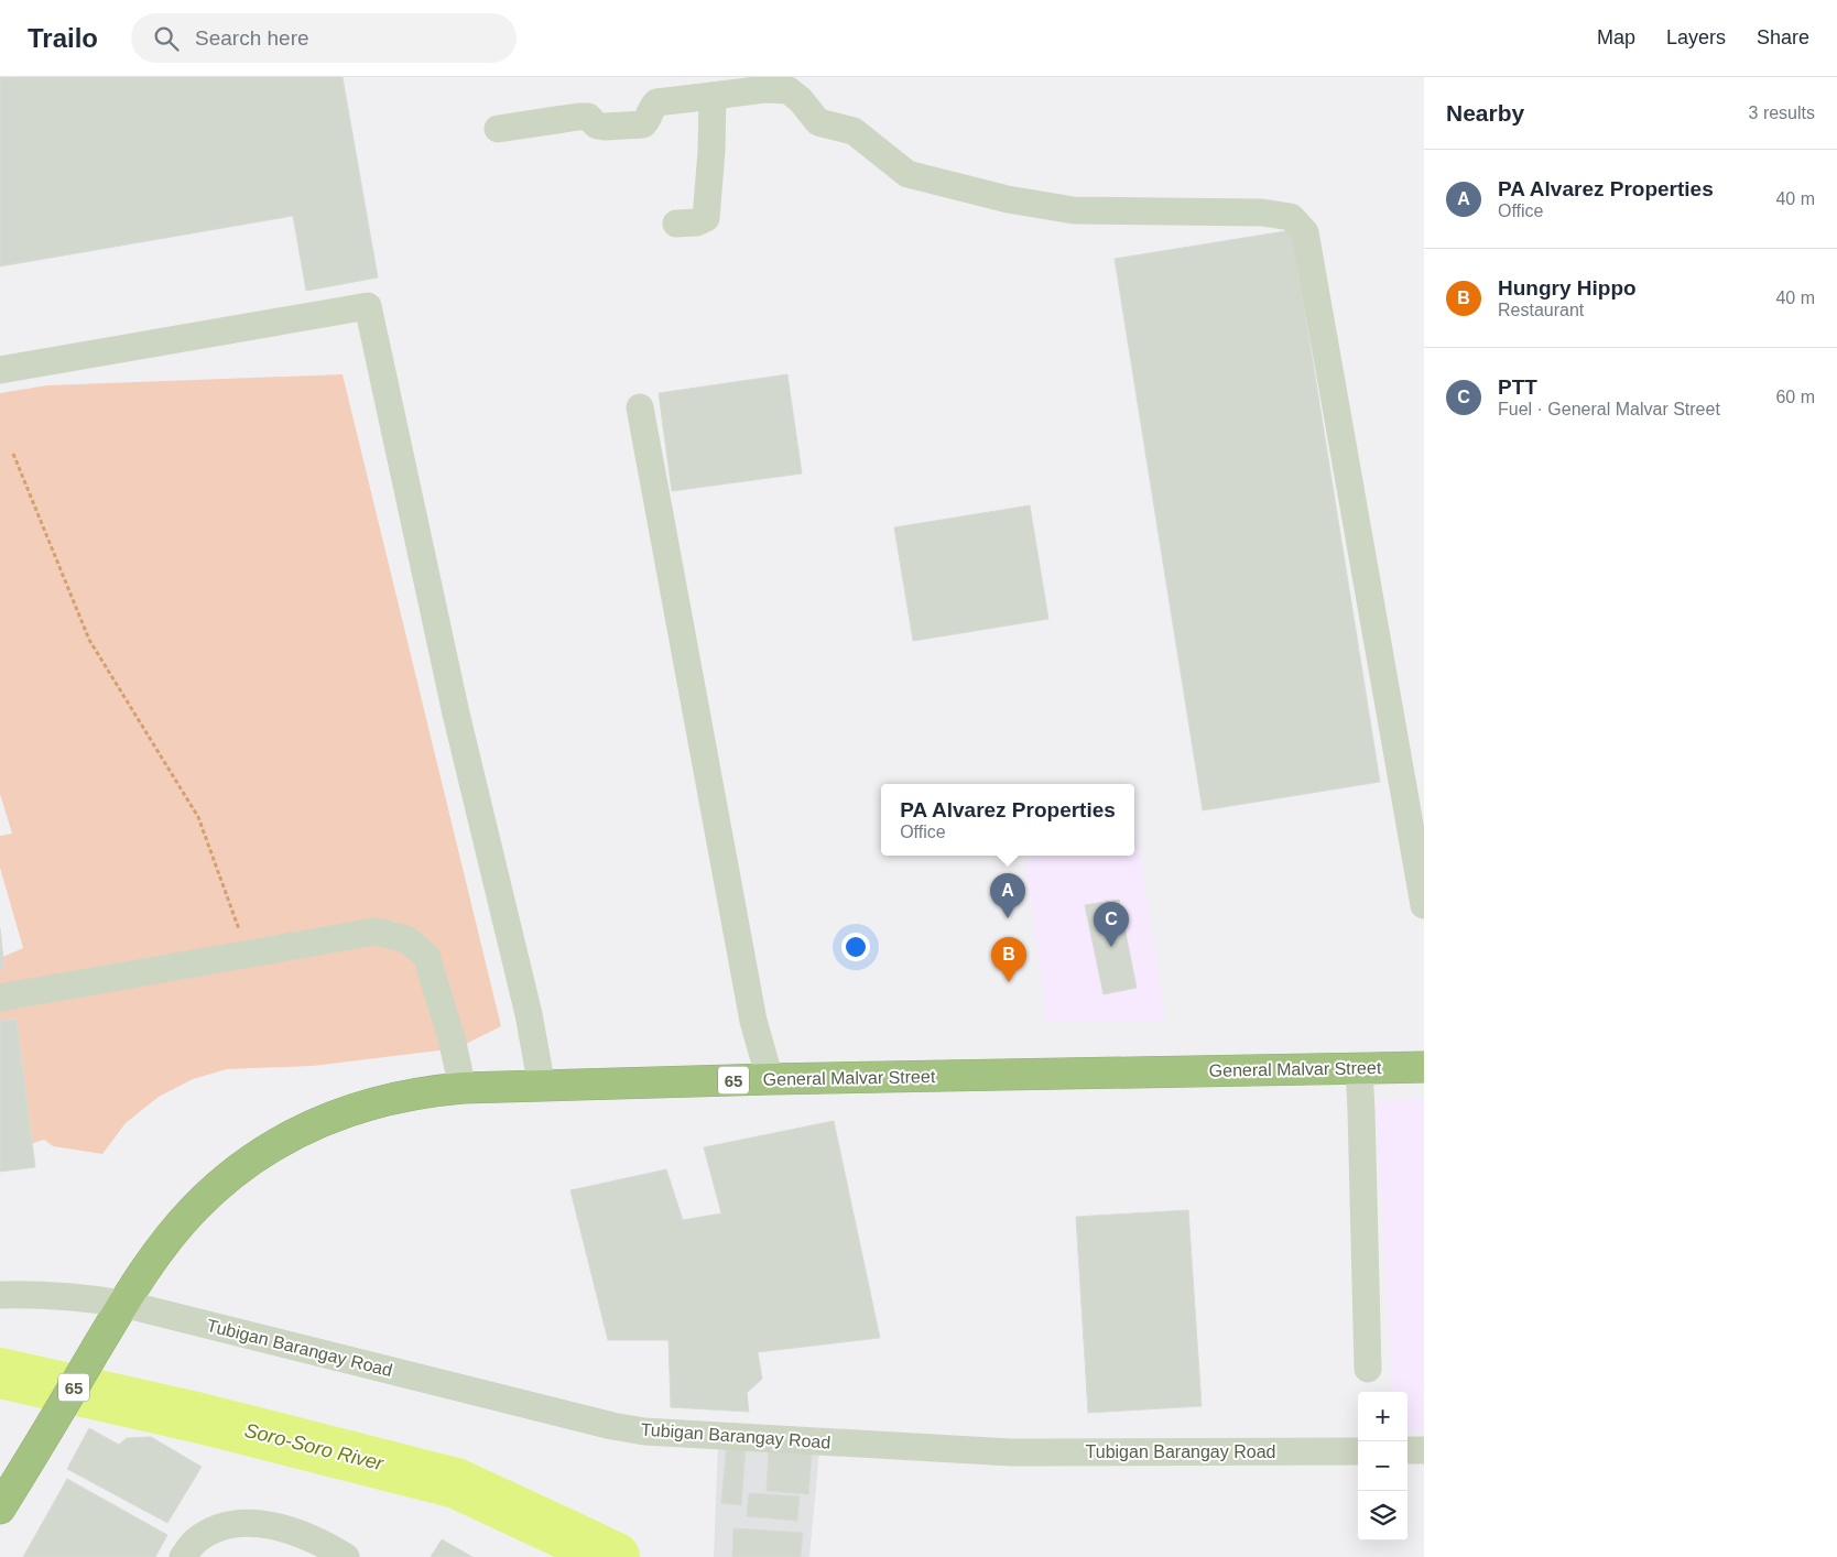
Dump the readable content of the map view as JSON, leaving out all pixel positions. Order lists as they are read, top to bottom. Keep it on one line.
{"streets":{"highway":["General Malvar Street","65"],"street":["Tubigan Barangay Road"]},"crossings":[["General Malvar Street","65"],["General Malvar Street","Tubigan Barangay Road"],["65","Tubigan Barangay Road"]],"water":["Soro-Soro River"],"page":{"header":"Trailo","search":"Search here","nav":["Map","Layers","Share"],"heading":["Nearby","3 results"],"list":[{"mark":"A","name":"PA Alvarez Properties","note":"Office","value":"40 m"},{"mark":"B","name":"Hungry Hippo","note":"Restaurant","value":"40 m"},{"mark":"C","name":"PTT","note":"Fuel · General Malvar Street","value":"60 m"}],"popup":["PA Alvarez Properties","Office"],"pins":["A","C","B"],"map_buttons":["+","−"]}}
